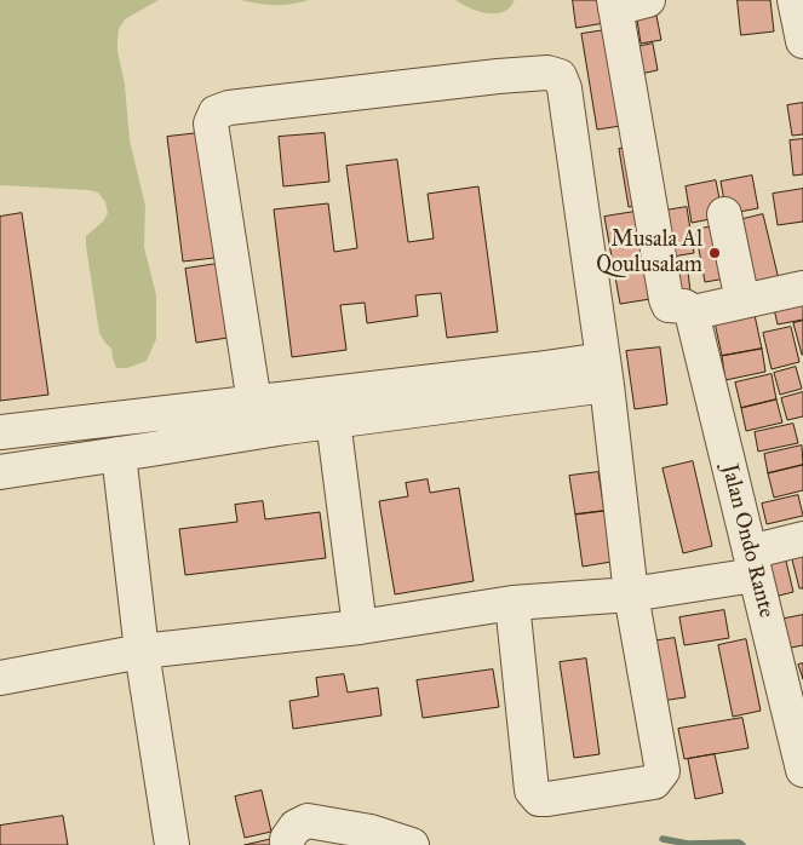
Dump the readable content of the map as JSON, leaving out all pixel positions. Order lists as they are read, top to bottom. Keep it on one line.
{"streets":{"street":["Jalan Ondo Rante"]},"places":["Musala Al Qoulusalam"]}
